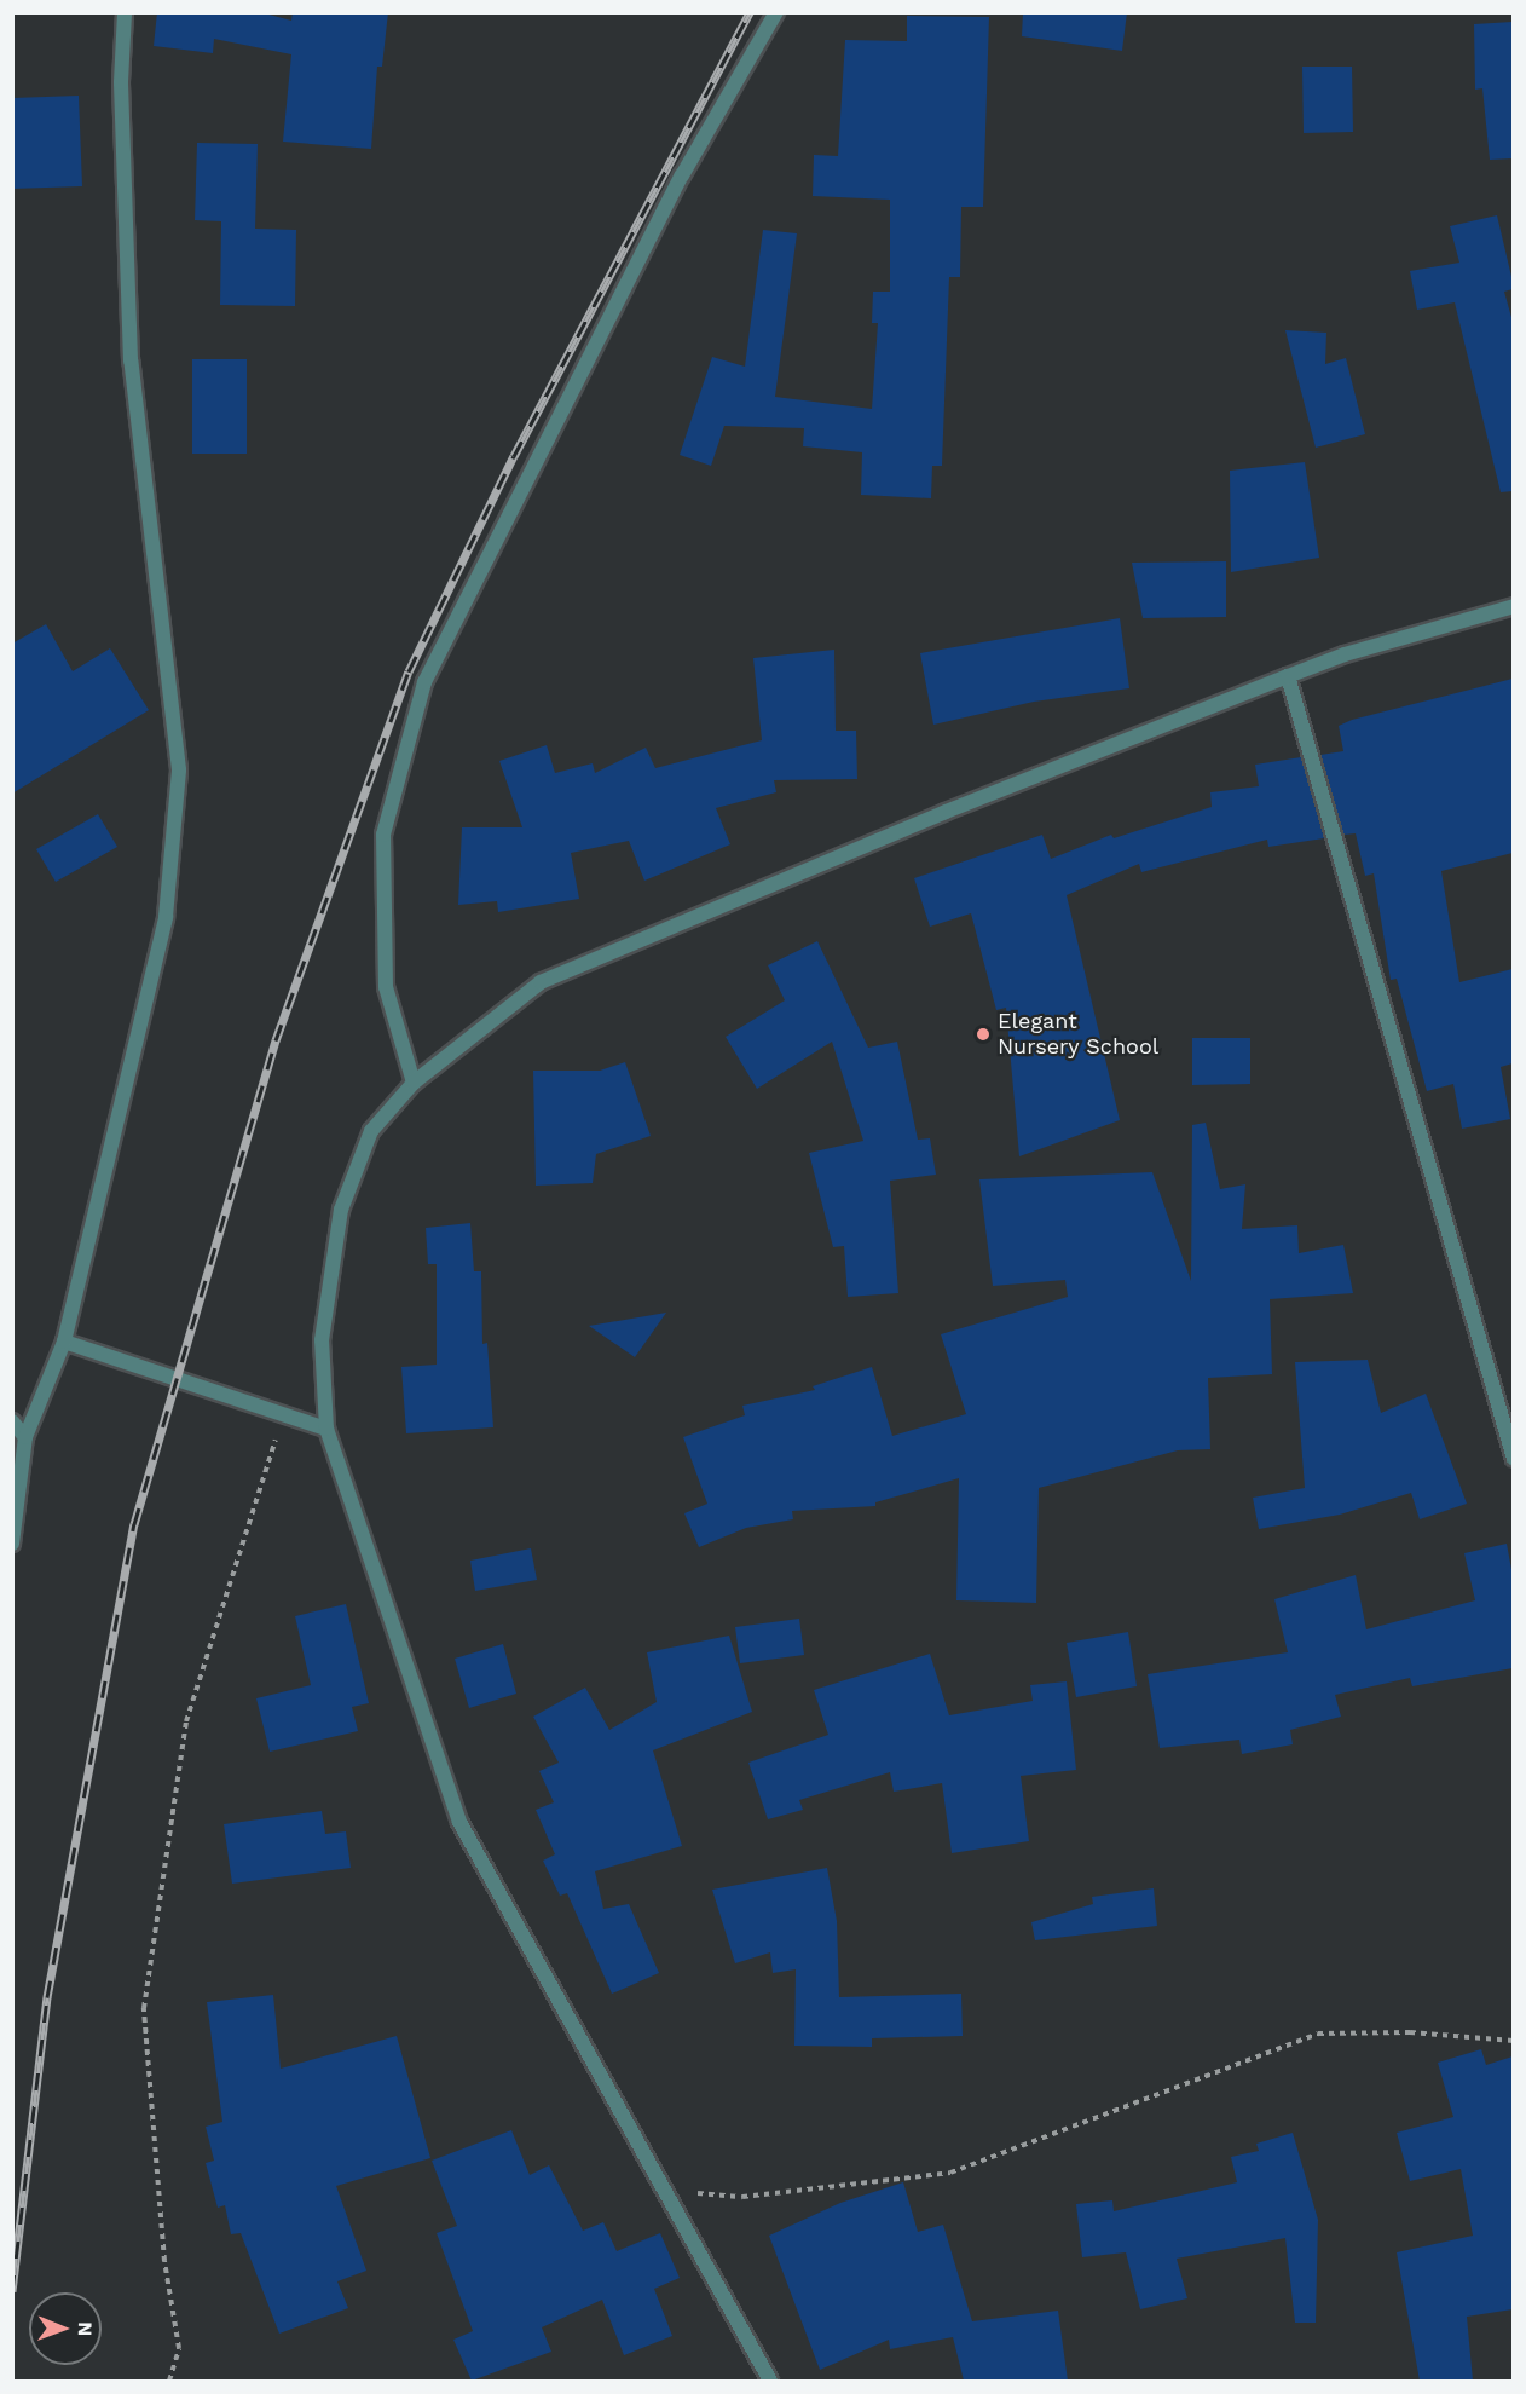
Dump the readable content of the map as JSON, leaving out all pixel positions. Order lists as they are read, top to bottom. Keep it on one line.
{"places":["Elegant Nursery School"],"north":"right"}
